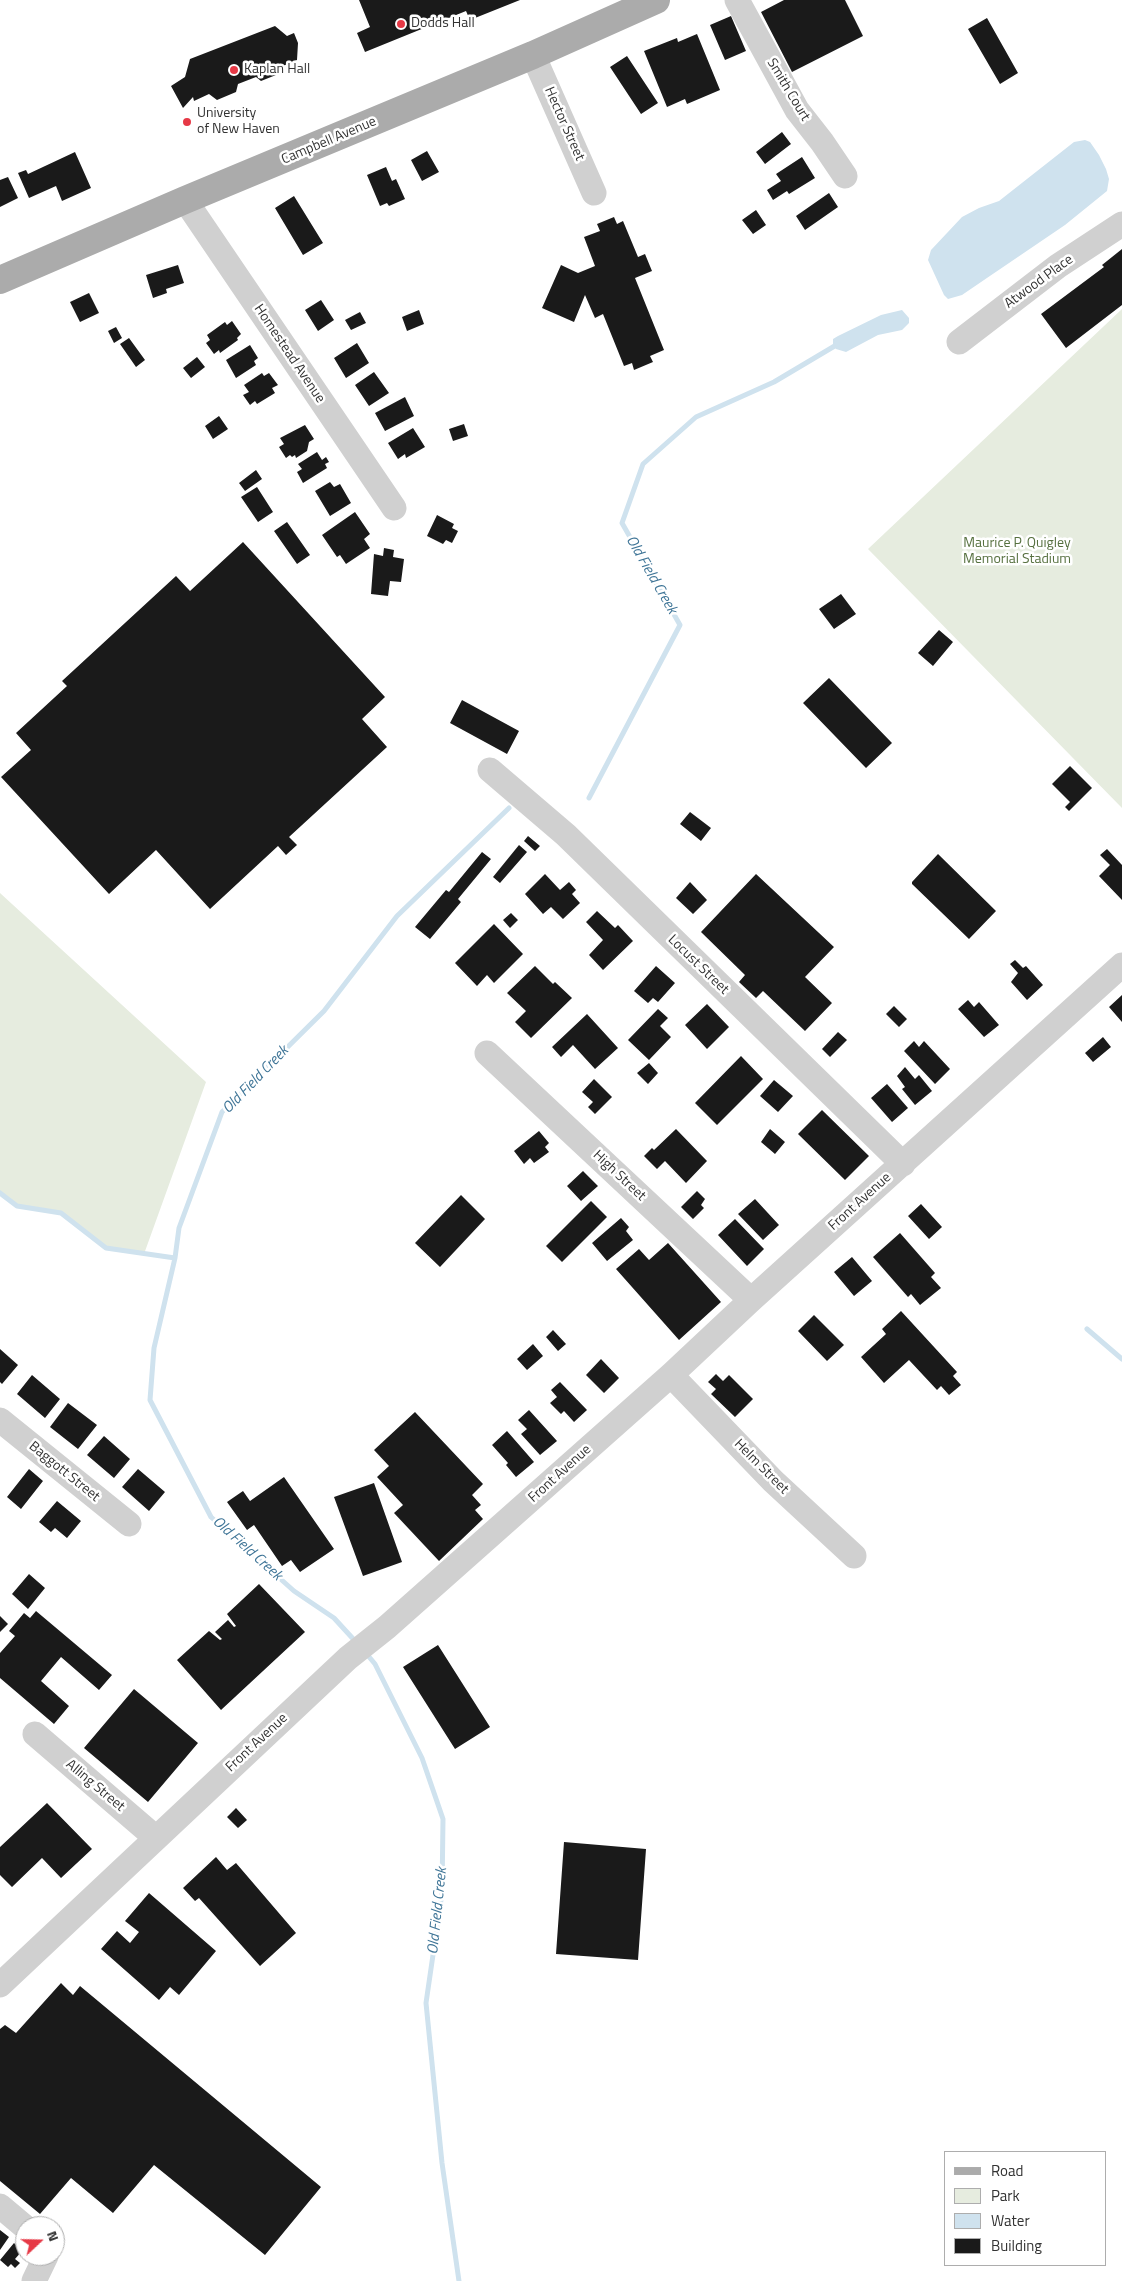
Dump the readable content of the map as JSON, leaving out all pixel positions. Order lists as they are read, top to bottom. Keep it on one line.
{"streets":{"main road":["Campbell Avenue"],"street":["Smith Court","Hector Street","Atwood Place","Homestead Avenue","Locust Street","High Street","Front Avenue","Helm Street","Baggott Street","Alling Street"]},"crossings":[["Hector Street","Campbell Avenue"],["Campbell Avenue","Homestead Avenue"],["Locust Street","Front Avenue"],["High Street","Front Avenue"],["Front Avenue","Helm Street"],["Front Avenue","Alling Street"]],"water":["Old Field Creek"],"parks":["Maurice P. Quigley Memorial Stadium"],"places":["Dodds Hall","Kaplan Hall","University of New Haven"],"legend":["Road","Park","Water","Building"],"north":"right"}
